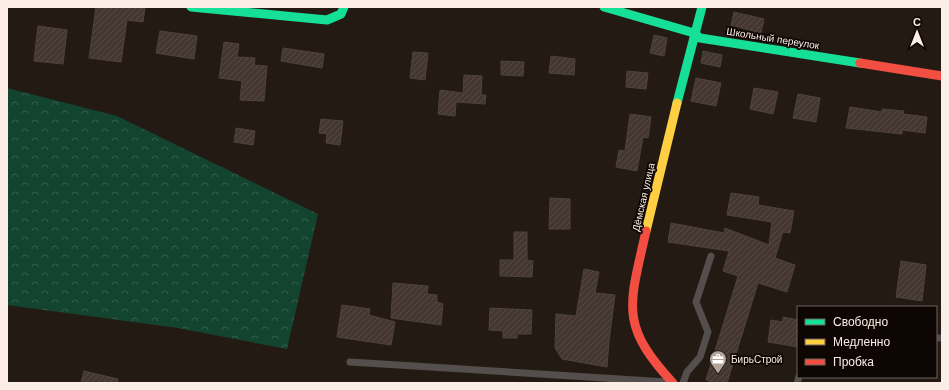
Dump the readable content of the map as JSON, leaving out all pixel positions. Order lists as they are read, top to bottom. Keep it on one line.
{"streets":{"street":["Школьный переулок","Дёмская улица"]},"crossings":[["Школьный переулок","Дёмская улица"]],"places":{"office":["БирьСтрой"]},"legend":["Свободно","Медленно","Пробка"],"north":"top"}
